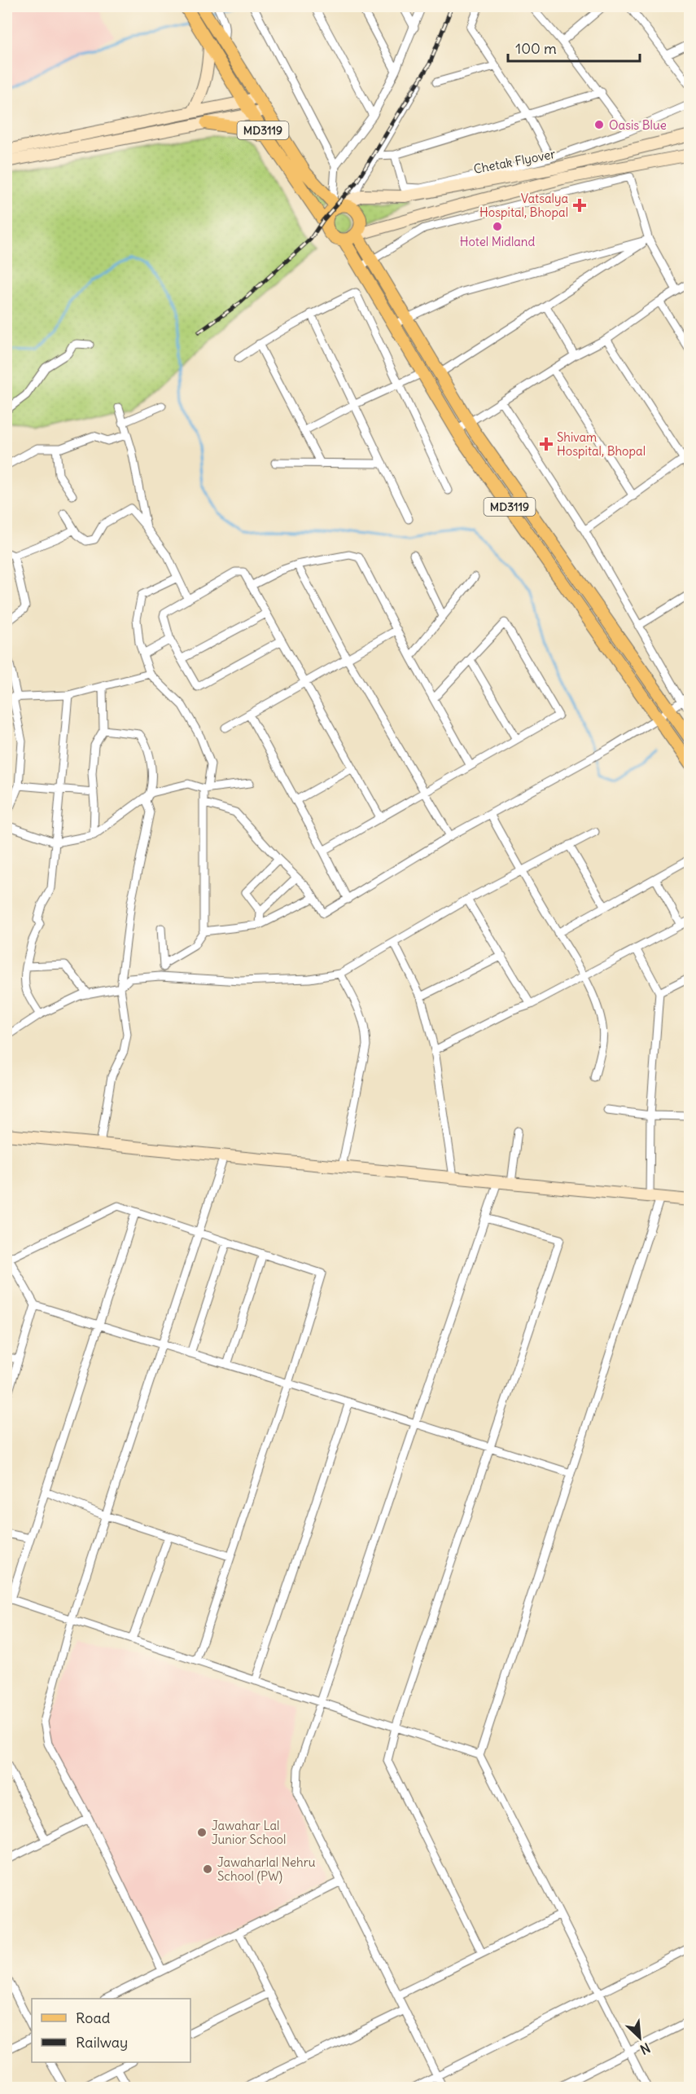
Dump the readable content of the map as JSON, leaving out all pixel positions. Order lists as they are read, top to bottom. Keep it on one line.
{"streets":{"main road":["MD3119","Chetak Flyover"]},"crossings":[["MD3119","Chetak Flyover"]],"places":{"other":["Oasis Blue","Hotel Midland","Jawahar Lal Junior School","Jawaharlal Nehru School (PW)"],"health":["Vatsalya Hospital, Bhopal","Shivam Hospital, Bhopal"]},"legend":["Road","Railway"],"scale_bar":"100 m","north":"bottom right"}
